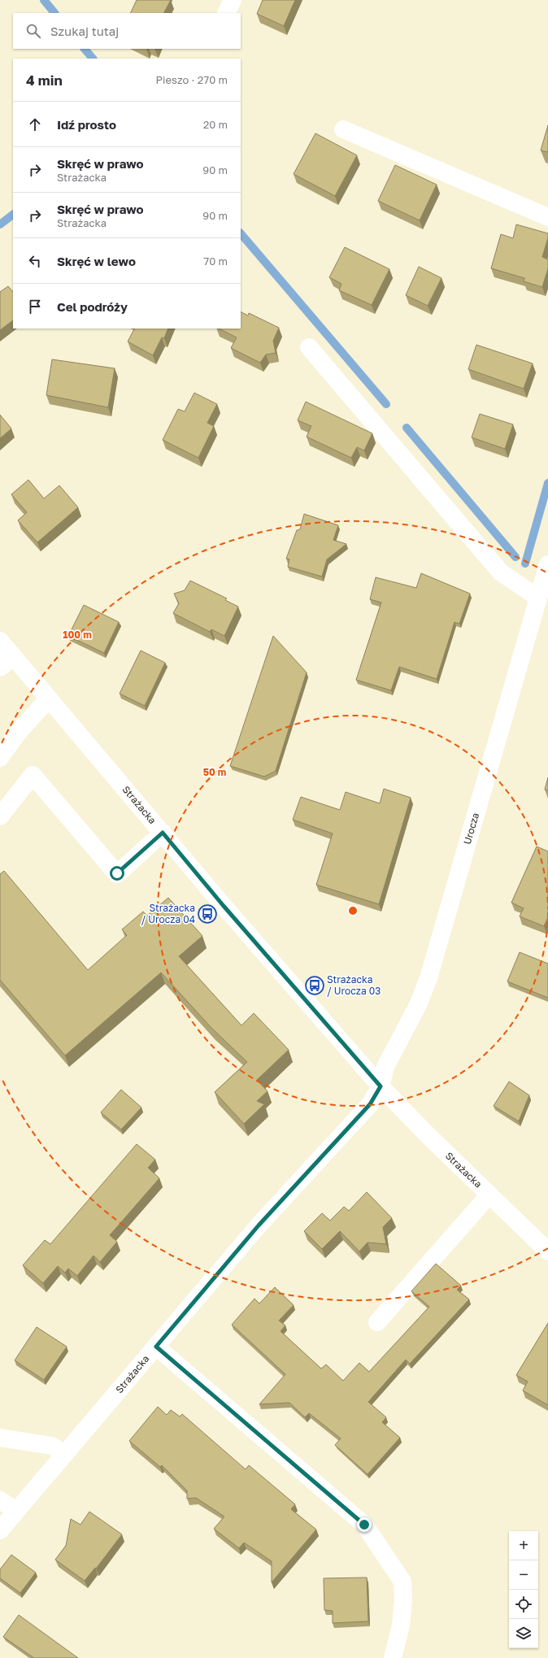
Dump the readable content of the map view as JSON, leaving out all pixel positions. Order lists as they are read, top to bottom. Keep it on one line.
{"streets":{"street":["Strażacka","Urocza"]},"crossings":[["Strażacka","Urocza"]],"places":{"bus stop":["Strażacka / Urocza 04","Strażacka / Urocza 03"]},"page":{"search":"Szukaj tutaj","heading":["4 min","Pieszo · 270 m"],"list":[["Idź prosto","20 m"],["Skręć w prawo","Strażacka","90 m"],["Skręć w prawo","Strażacka","90 m"],["Skręć w lewo","70 m"],"Cel podróży"],"map_buttons":["+","−"]},"rings":["100 m","50 m"]}
